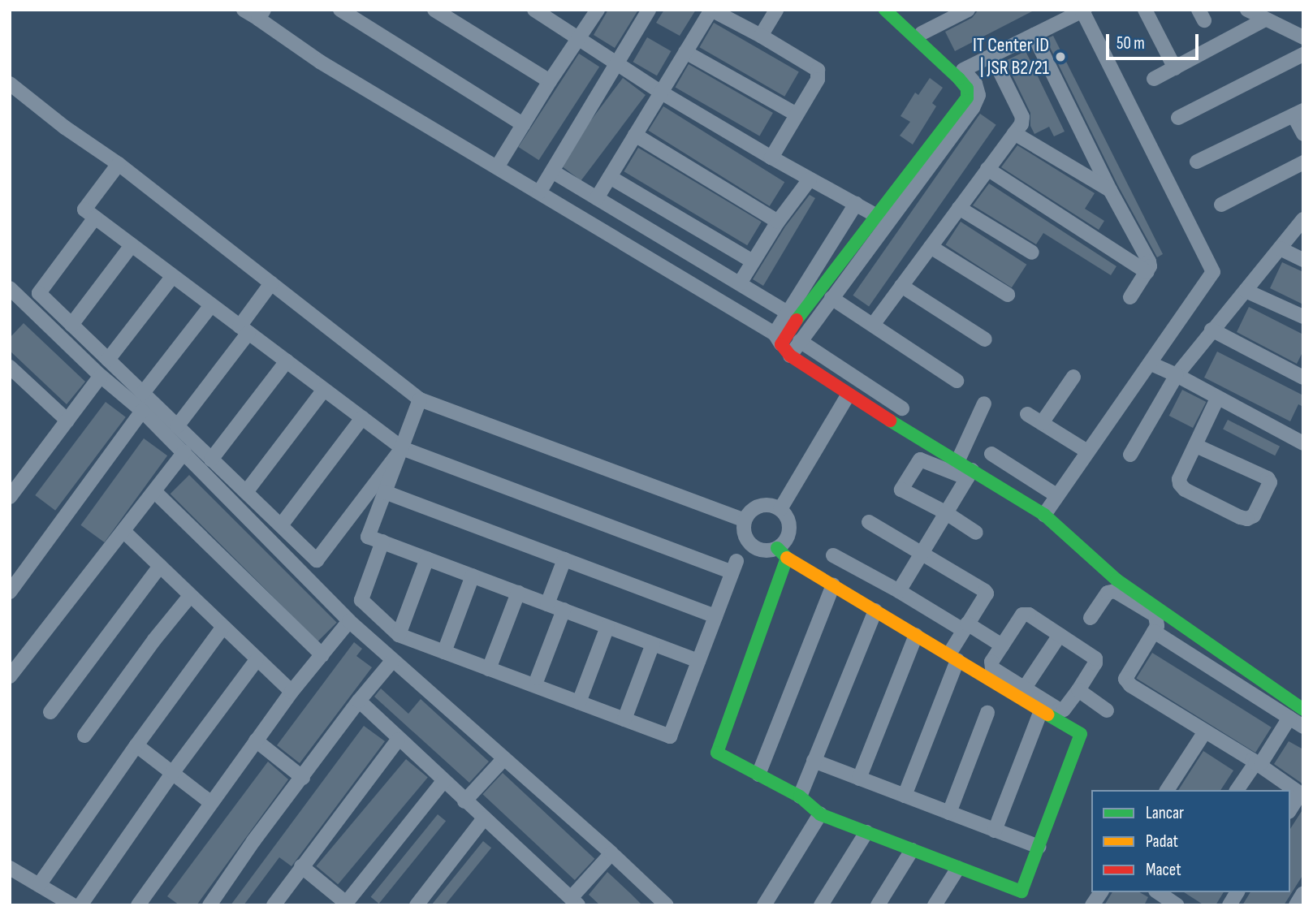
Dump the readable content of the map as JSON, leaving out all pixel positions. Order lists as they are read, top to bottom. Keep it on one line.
{"places":["IT Center ID | JSR B2/21"],"legend":["Lancar","Padat","Macet"],"scale_bar":"50 m"}
